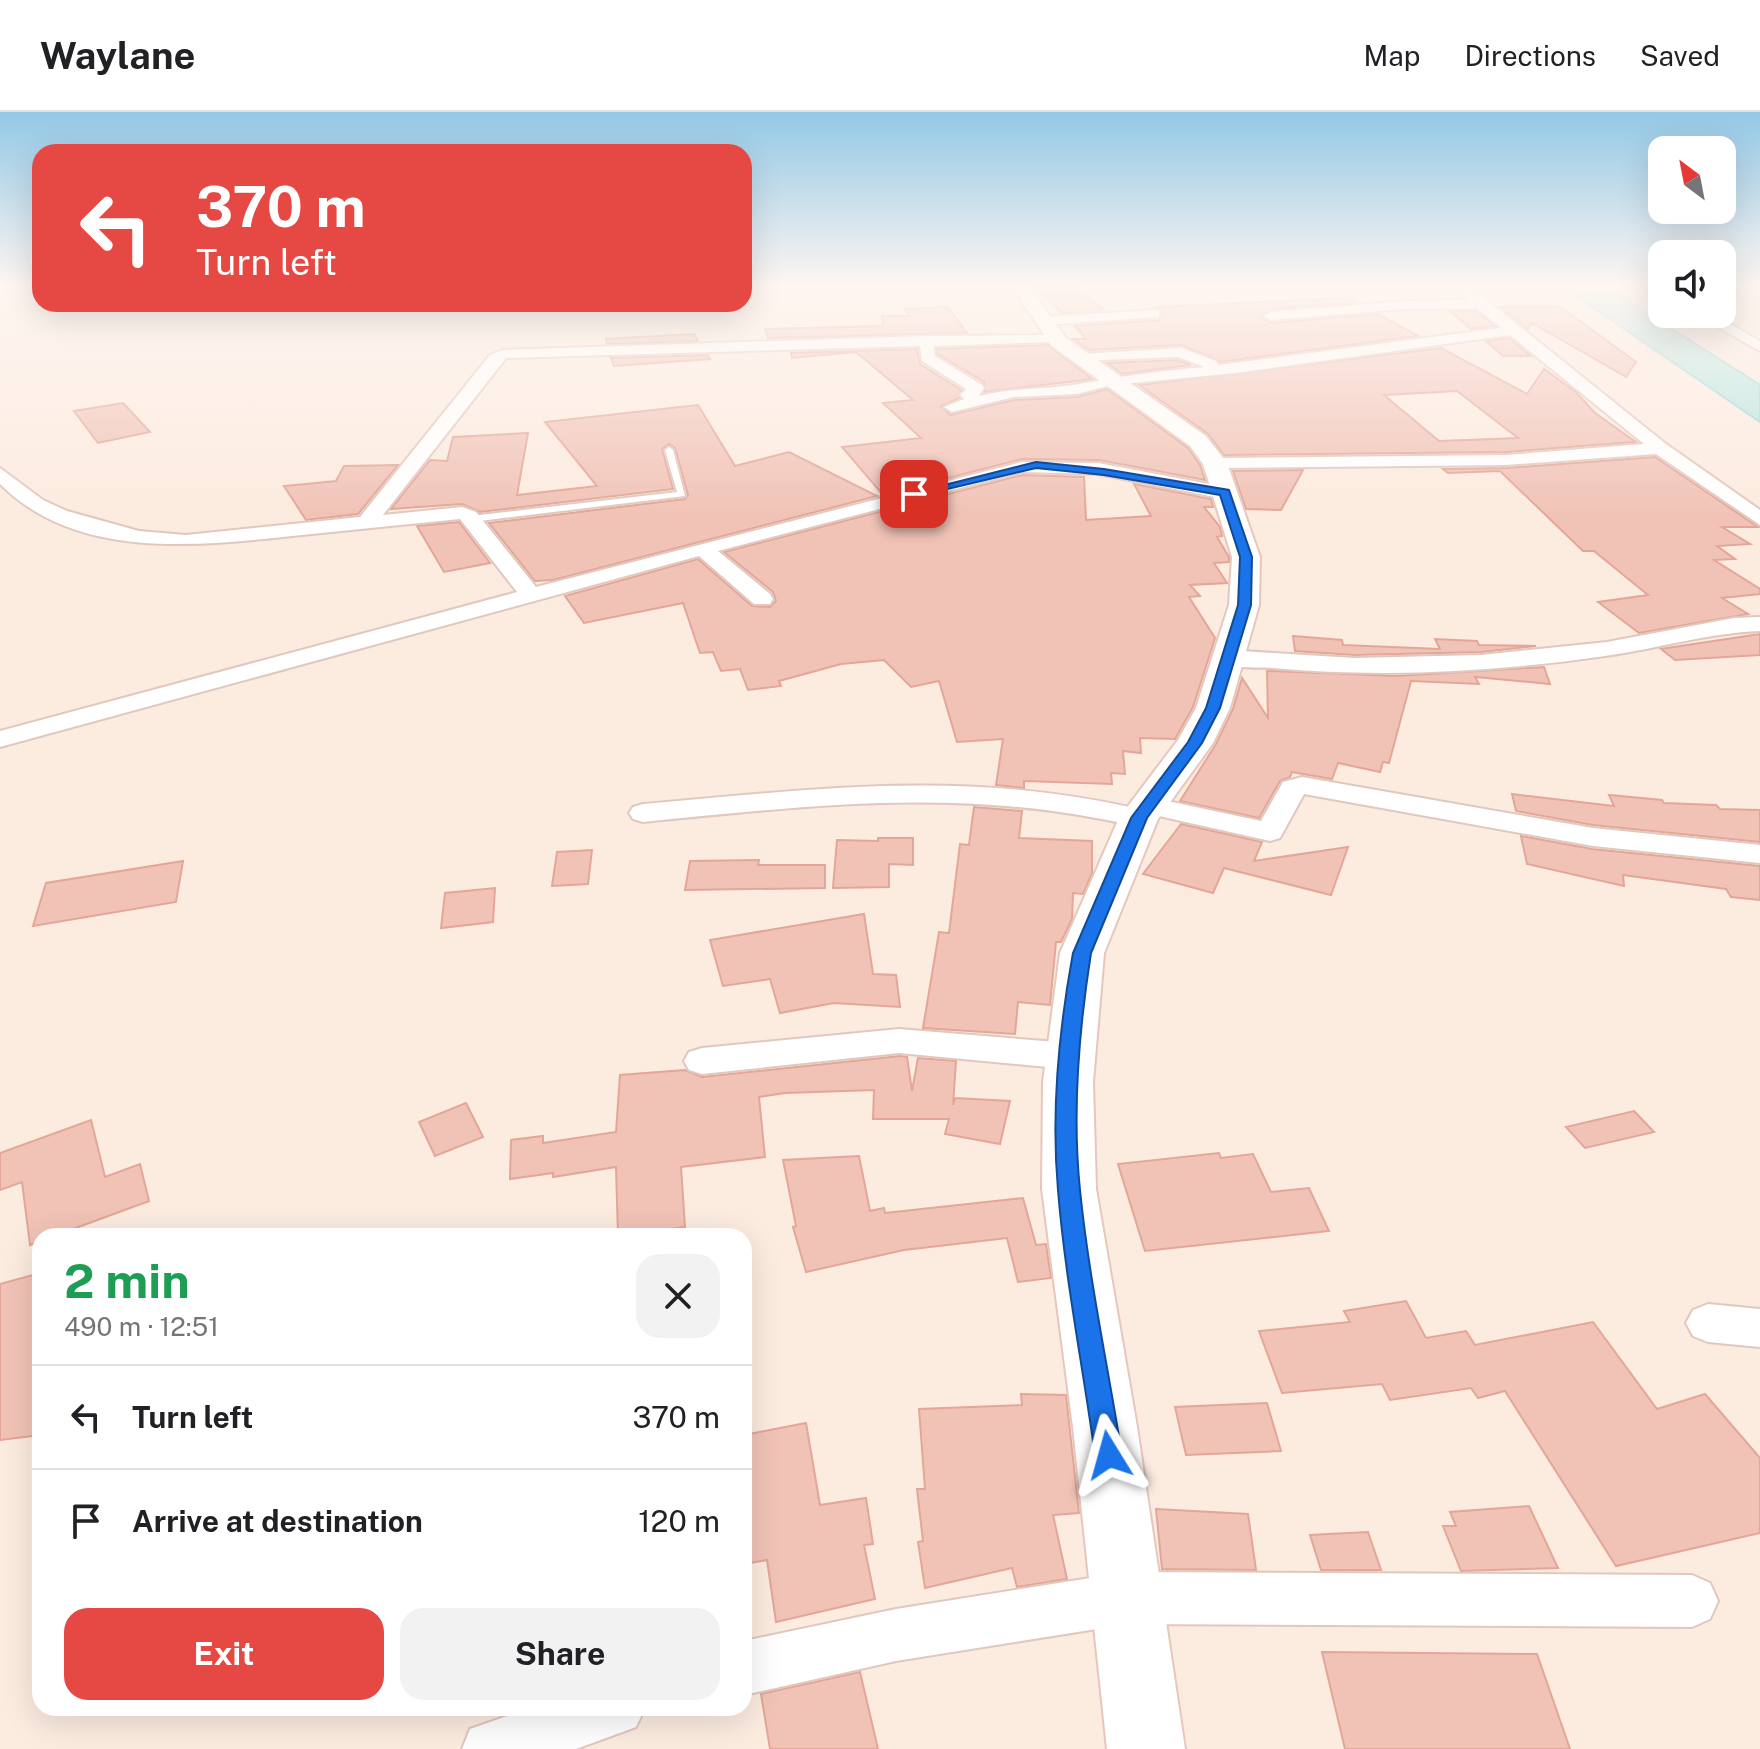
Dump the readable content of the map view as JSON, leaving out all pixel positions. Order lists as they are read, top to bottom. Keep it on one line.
{"north":"top left","page":{"header":"Waylane","nav":["Map","Directions","Saved"],"turn":["370 m","Turn left"],"heading":["2 min","490 m · 12:51"],"list":[{"name":"Turn left","value":"370 m"},{"name":"Arrive at destination","value":"120 m"}],"buttons":["Exit","Share"]}}
